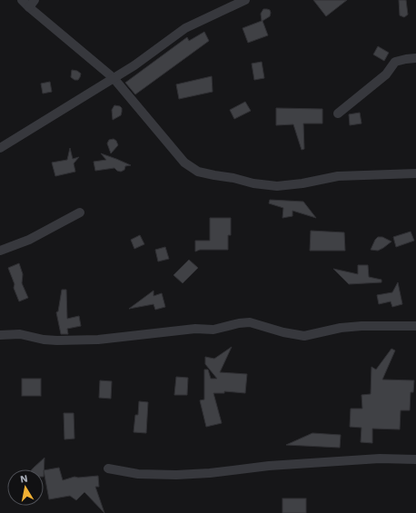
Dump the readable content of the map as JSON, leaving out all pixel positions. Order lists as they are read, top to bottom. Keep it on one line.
{"north":"top"}
